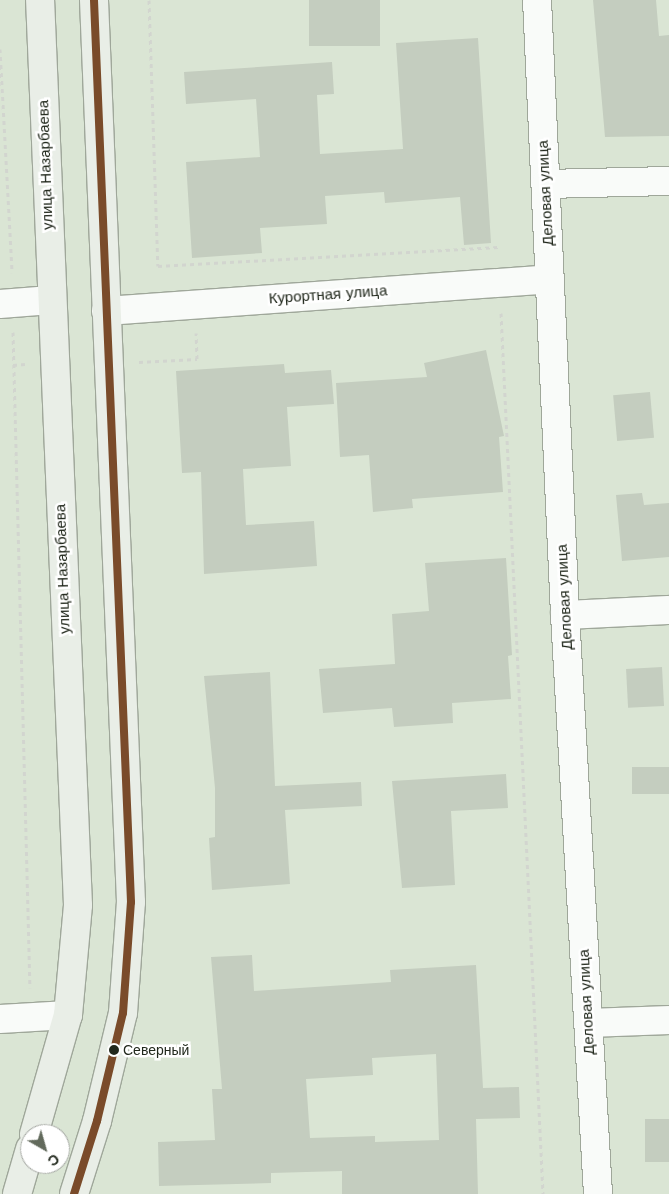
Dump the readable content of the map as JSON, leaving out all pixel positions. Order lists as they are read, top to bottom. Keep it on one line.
{"streets":{"main road":["улица Назарбаева"],"street":["Деловая улица","Курортная улица"]},"crossings":[["Деловая улица","Курортная улица"]],"places":["Северный"],"north":"bottom right"}
